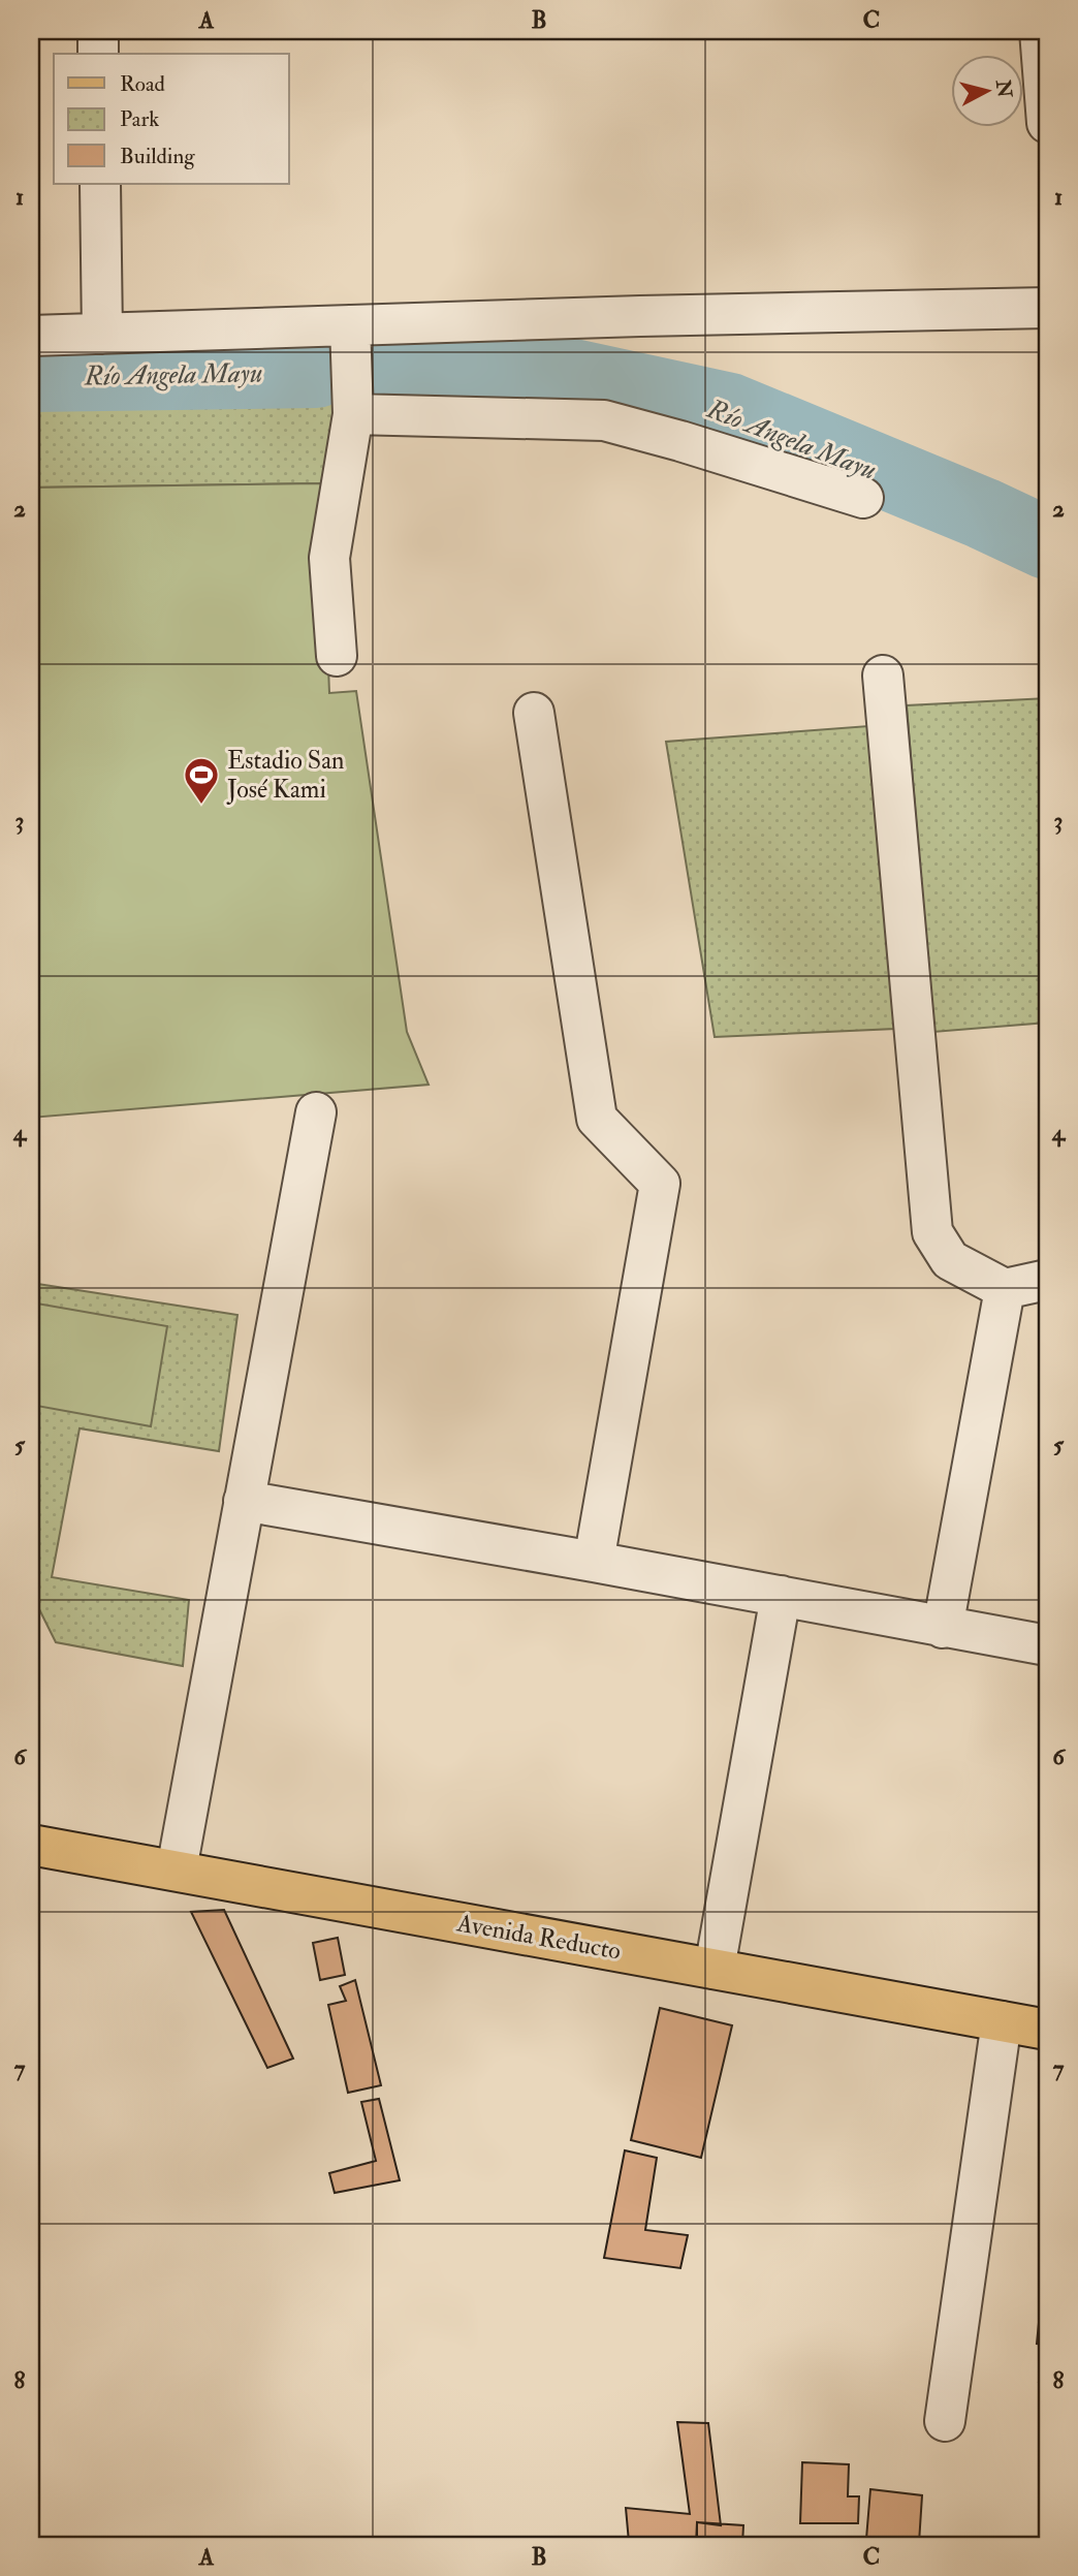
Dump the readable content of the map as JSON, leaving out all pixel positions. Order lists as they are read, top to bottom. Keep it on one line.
{"streets":{"main road":["Avenida Reducto"]},"water":["Río Angela Mayu"],"places":{"sports":["Estadio San José Kami"]},"legend":["Road","Park","Building"],"north":"right","grid":{"columns":["A","B","C"],"rows":["1","2","3","4","5","6","7","8"]}}
